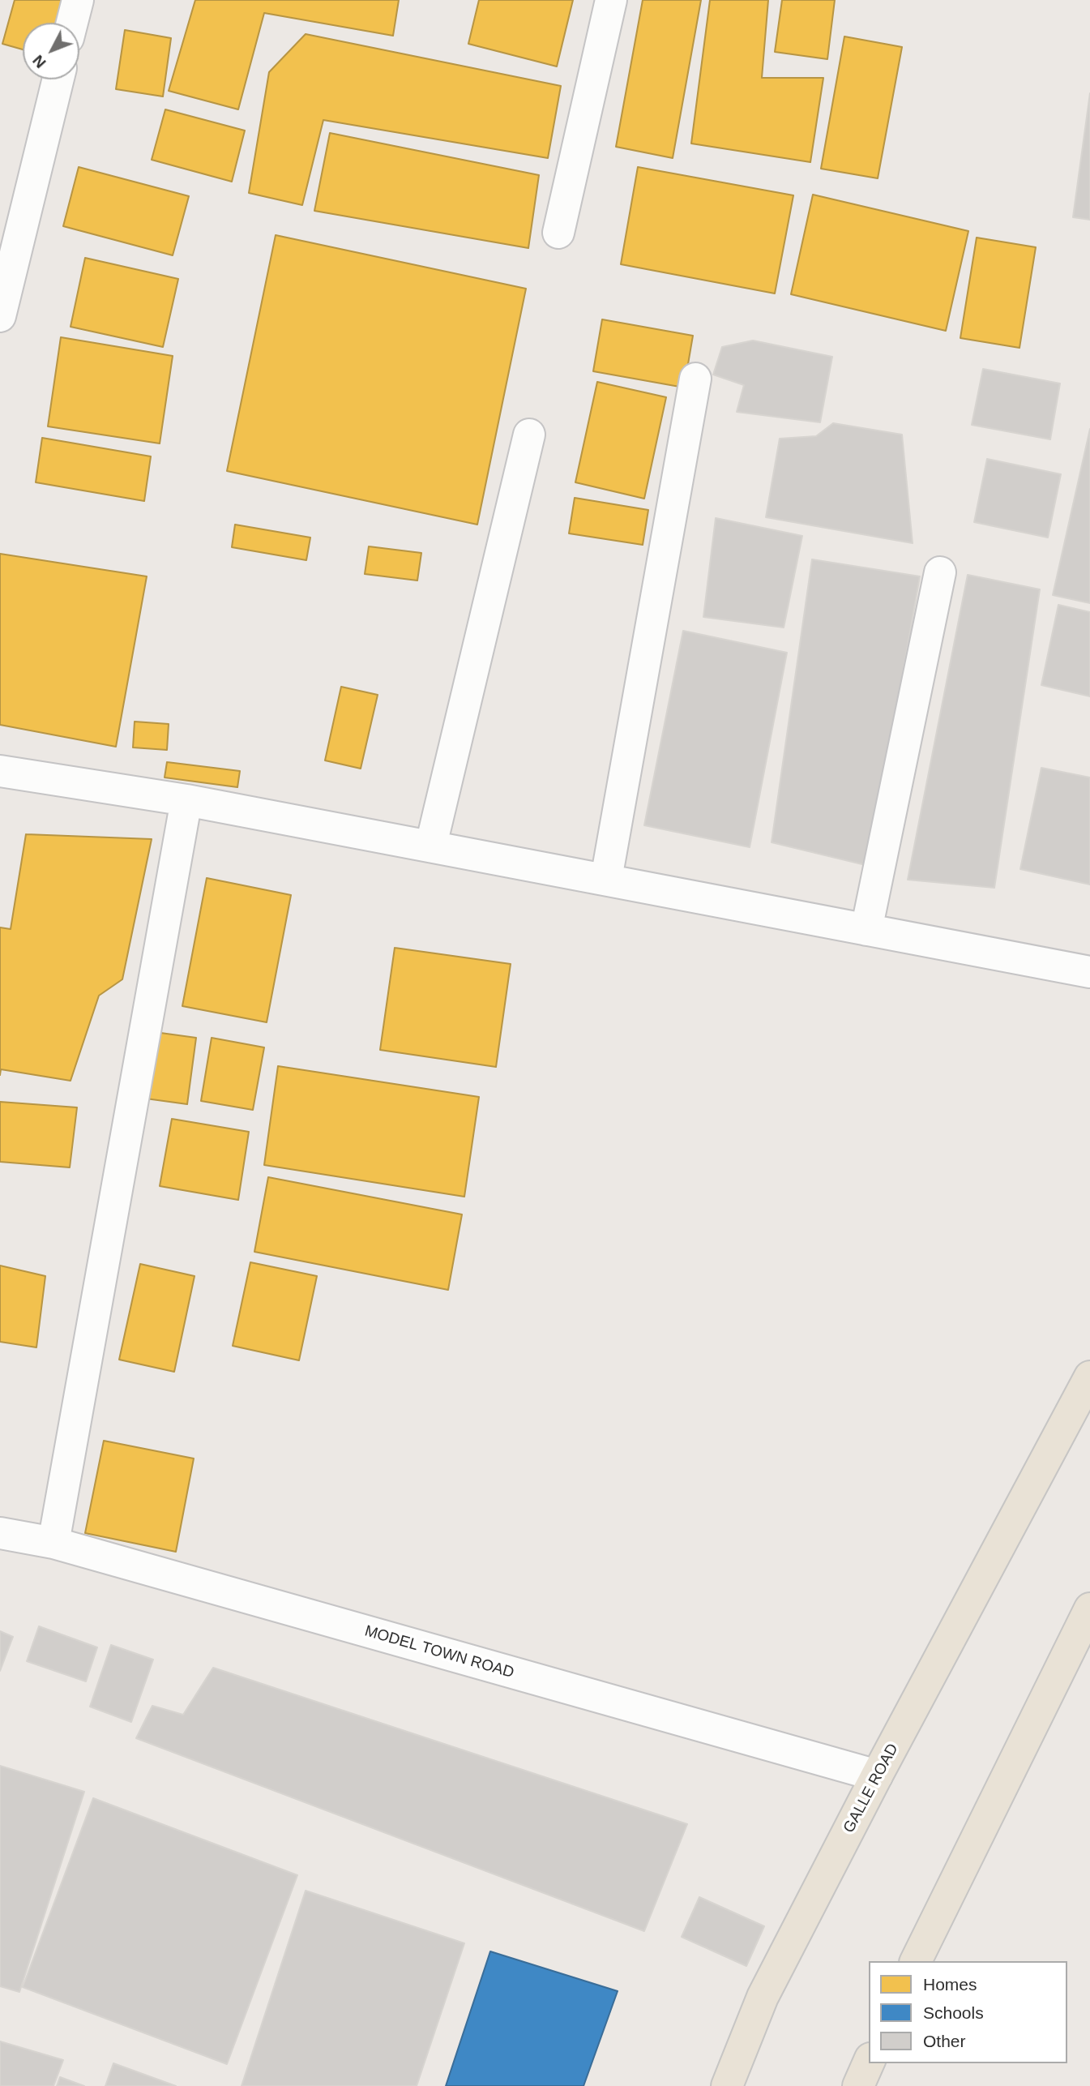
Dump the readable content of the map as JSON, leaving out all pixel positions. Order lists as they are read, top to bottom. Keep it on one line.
{"streets":{"highway":["GALLE ROAD"],"street":["MODEL TOWN ROAD"]},"crossings":[["MODEL TOWN ROAD","GALLE ROAD"]],"legend":["Homes","Schools","Other"],"north":"bottom left"}
